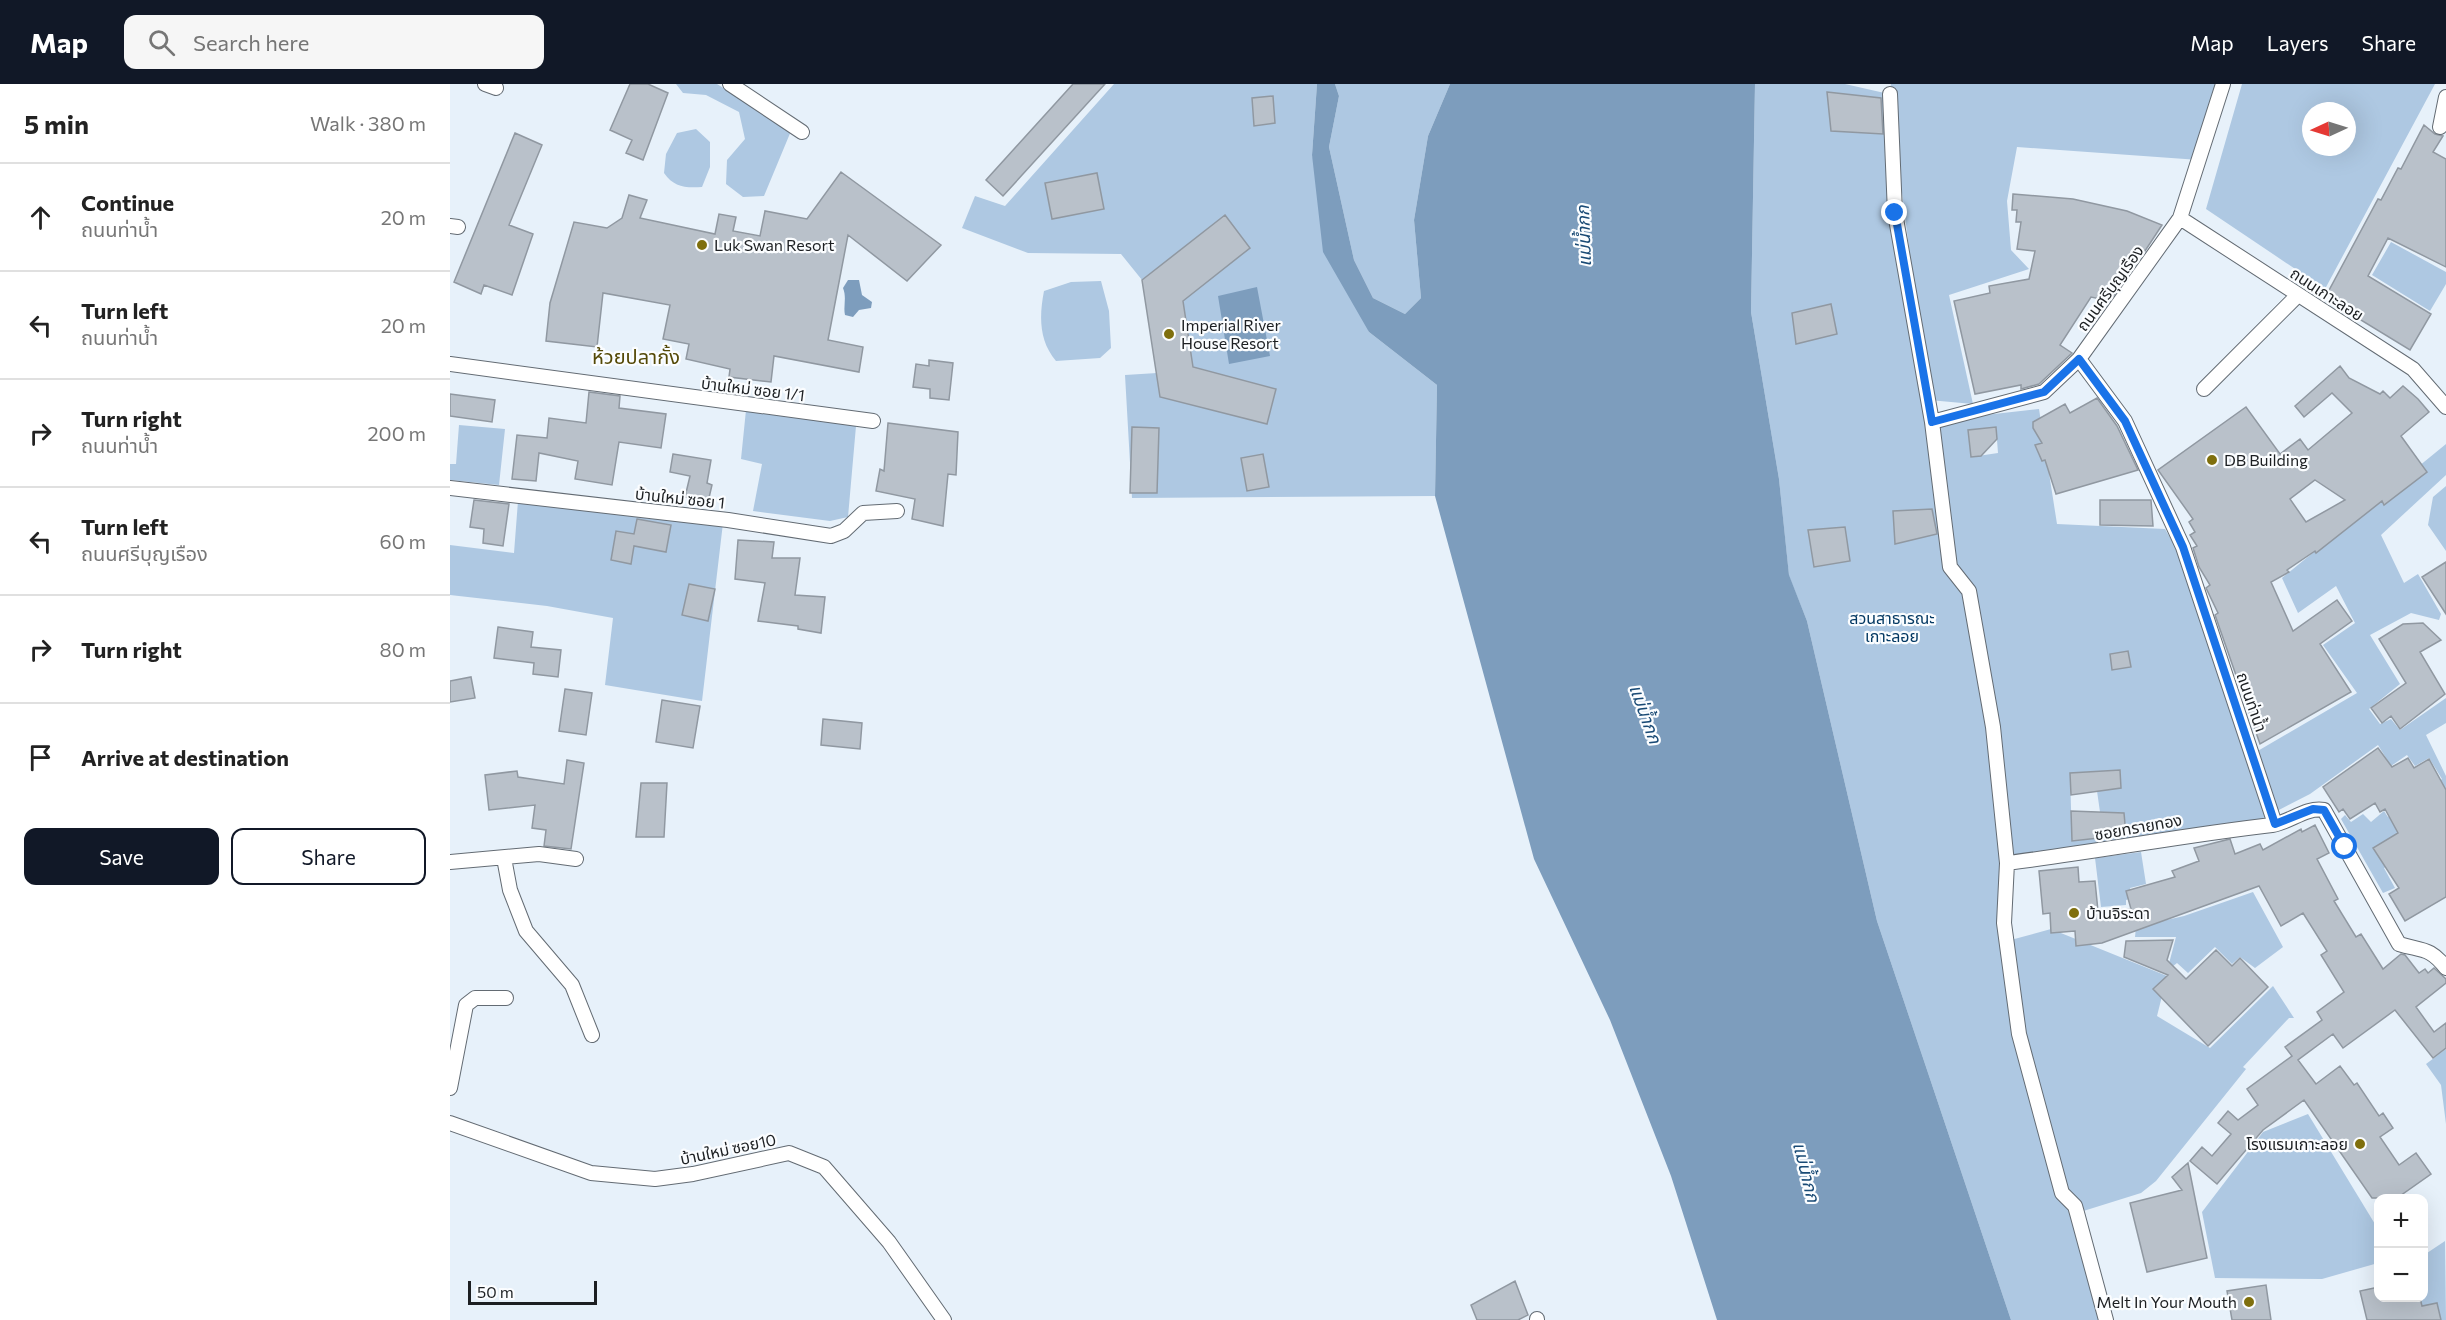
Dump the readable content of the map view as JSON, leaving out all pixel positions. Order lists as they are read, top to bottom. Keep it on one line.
{"streets":{"street":["ถนนศรีบุญเรือง","ถนนเกาะลอย","บ้านใหม่ ซอย 1/1","บ้านใหม่ ซอย 1","ถนนท่าน้ำ","ซอยทรายทอง","บ้านใหม่ ซอย10"]},"crossings":[["ถนนศรีบุญเรือง","ถนนเกาะลอย"],["ถนนศรีบุญเรือง","ถนนท่าน้ำ"],["ถนนท่าน้ำ","ซอยทรายทอง"]],"districts":["ห้วยปลากั้ง"],"water":["แม่น้ำกก"],"parks":["สวนสาธารณะ เกาะลอย"],"places":["Luk Swan Resort","Imperial River House Resort","DB Building","บ้านจิระดา","โรงแรมเกาะลอย","Melt In Your Mouth"],"scale_bar":"50 m","north":"left","page":{"header":"Map","search":"Search here","nav":["Map","Layers","Share"],"heading":["5 min","Walk · 380 m"],"list":[["Continue","ถนนท่าน้ำ","20 m"],["Turn left","ถนนท่าน้ำ","20 m"],["Turn right","ถนนท่าน้ำ","200 m"],["Turn left","ถนนศรีบุญเรือง","60 m"],["Turn right","80 m"],"Arrive at destination"],"buttons":["Save","Share"],"map_buttons":["+","−"],"scale":"50 m"}}
